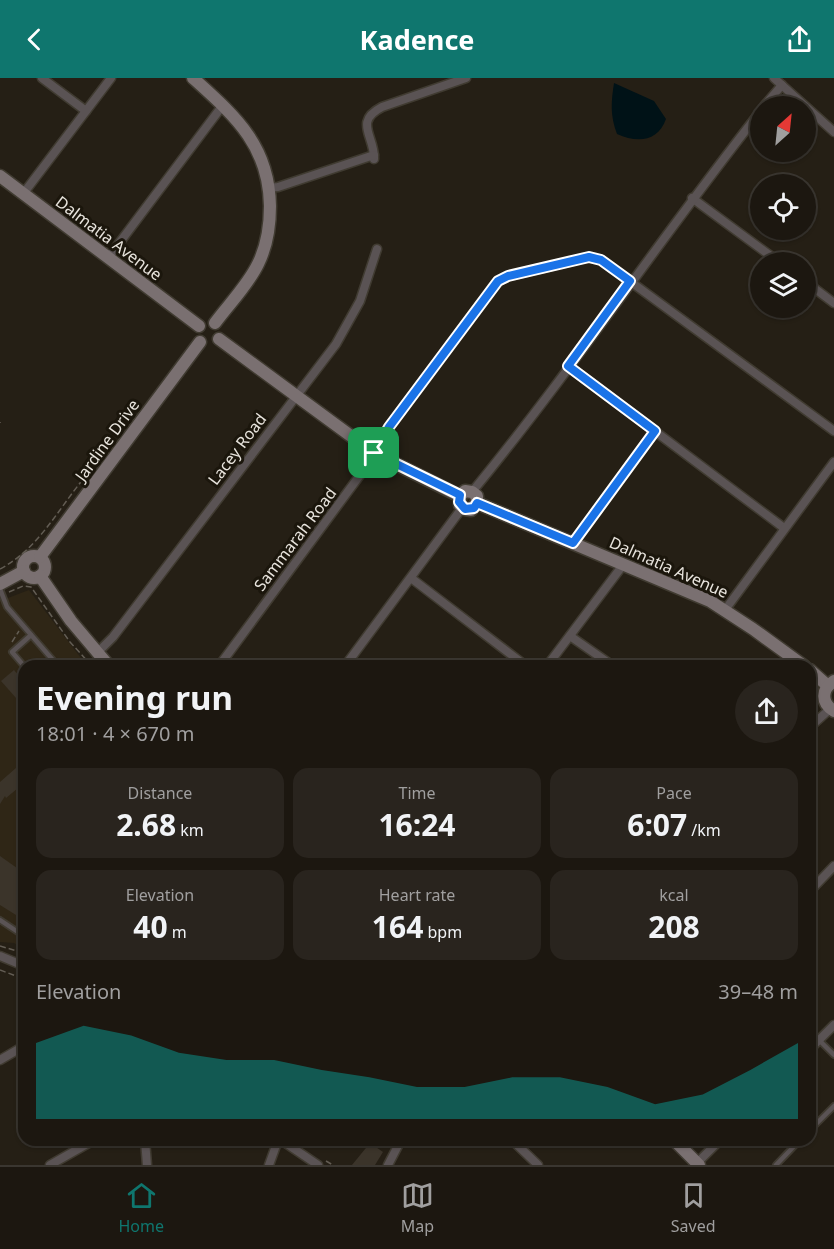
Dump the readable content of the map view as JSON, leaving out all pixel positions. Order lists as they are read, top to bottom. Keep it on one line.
{"streets":{"street":["Dalmatia Avenue","Jardine Drive","Lacey Road","Sammarah Road"]},"crossings":[["Dalmatia Avenue","Jardine Drive"],["Dalmatia Avenue","Lacey Road"],["Dalmatia Avenue","Sammarah Road"]],"north":"top right","page":{"header":"Kadence","heading":["Evening run","18:01 · 4 × 670 m"],"stats":[["Distance","2.68 km"],["Time","16:24"],["Pace","6:07 /km"],["Elevation","40 m"],["Heart rate","164 bpm"],["kcal","208"]],"chart":["Elevation","39–48 m"],"tabs":["Home","Map","Saved"]}}
